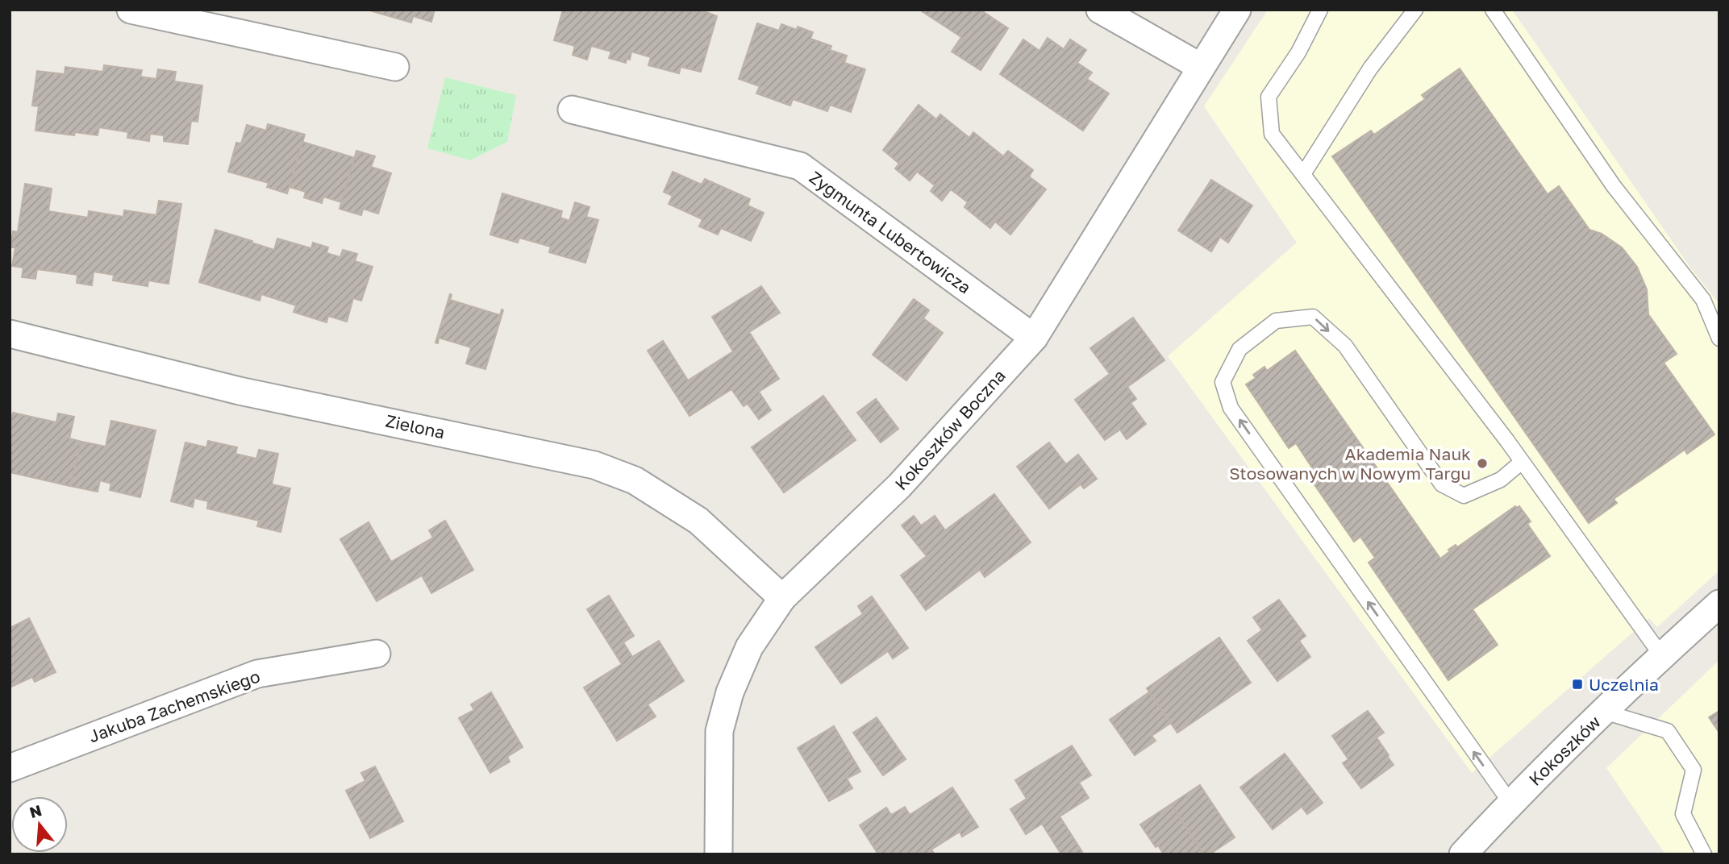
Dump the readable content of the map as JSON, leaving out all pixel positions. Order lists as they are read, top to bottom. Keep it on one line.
{"streets":{"street":["Zygmunta Lubertowicza","Zielona","Kokoszków Boczna","Jakuba Zachemskiego","Kokoszków"]},"crossings":[["Zygmunta Lubertowicza","Kokoszków Boczna"],["Zielona","Kokoszków Boczna"]],"places":{"other":["Akademia Nauk Stosowanych w Nowym Targu"],"transit":["Uczelnia"]},"north":"top"}
